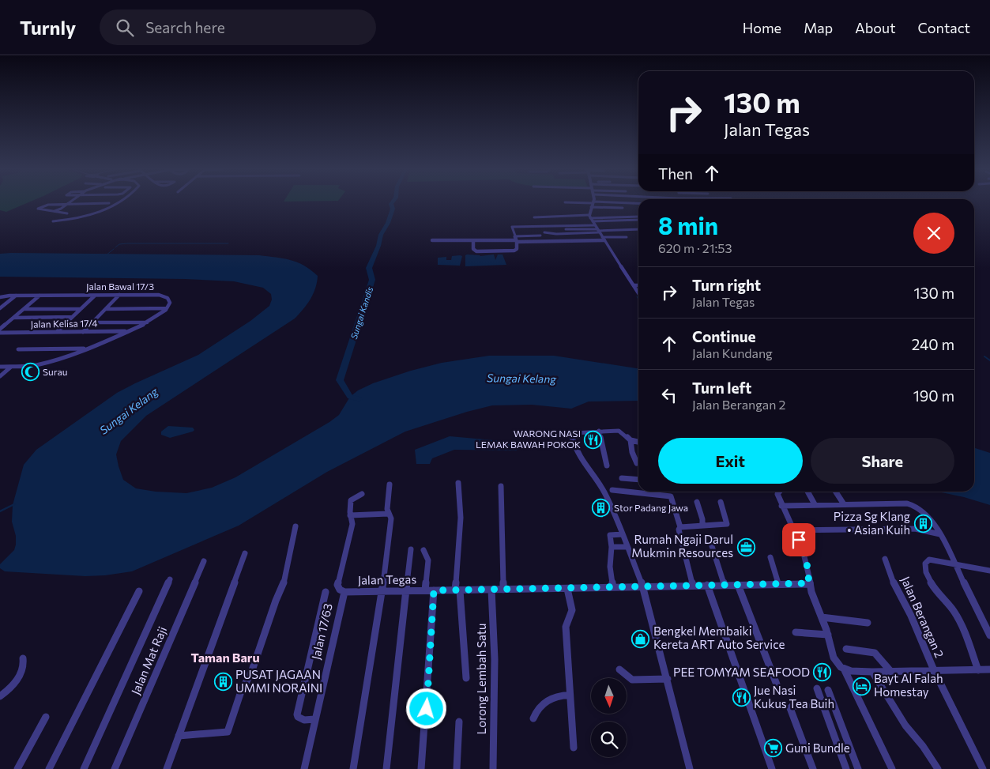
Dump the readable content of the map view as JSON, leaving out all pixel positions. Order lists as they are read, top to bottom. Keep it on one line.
{"streets":{"street":["Jalan Bawal 17/3","Jalan Kelisa 17/4","Jalan Tegas","Jalan Berangan 2","Jalan 17/63","Jalan Mat Raji","Lorong Lembah Satu"]},"crossings":[["Jalan Tegas","Jalan 17/63"],["Jalan Tegas","Lorong Lembah Satu"]],"districts":["Taman Baru"],"water":["Sungai Kandis","Sungai Kelang"],"places":{"mosque":["Surau"],"restaurant":["WARONG NASI LEMAK BAWAH POKOK","PEE TOMYAM SEAFOOD","Jue Nasi Kukus Tea Buih"],"building":["Stor Padang Jawa","Pizza Sg Klang • Asian Kuih","PUSAT JAGAAN UMMI NORAINI"],"office":["Rumah Ngaji Darul Mukmin Resources"],"shop":["Bengkel Membaiki Kereta ART Auto Service"],"hotel":["Bayt Al Falah Homestay"],"supermarket":["Guni Bundle"]},"north":"bottom","page":{"header":"Turnly","search":"Search here","nav":["Home","Map","About","Contact"],"turn":["130 m","Jalan Tegas"],"then":"Then","heading":["8 min","620 m · 21:53"],"list":[{"name":"Turn right","note":"Jalan Tegas","value":"130 m"},{"name":"Continue","note":"Jalan Kundang","value":"240 m"},{"name":"Turn left","note":"Jalan Berangan 2","value":"190 m"}],"buttons":["Exit","Share"]}}
